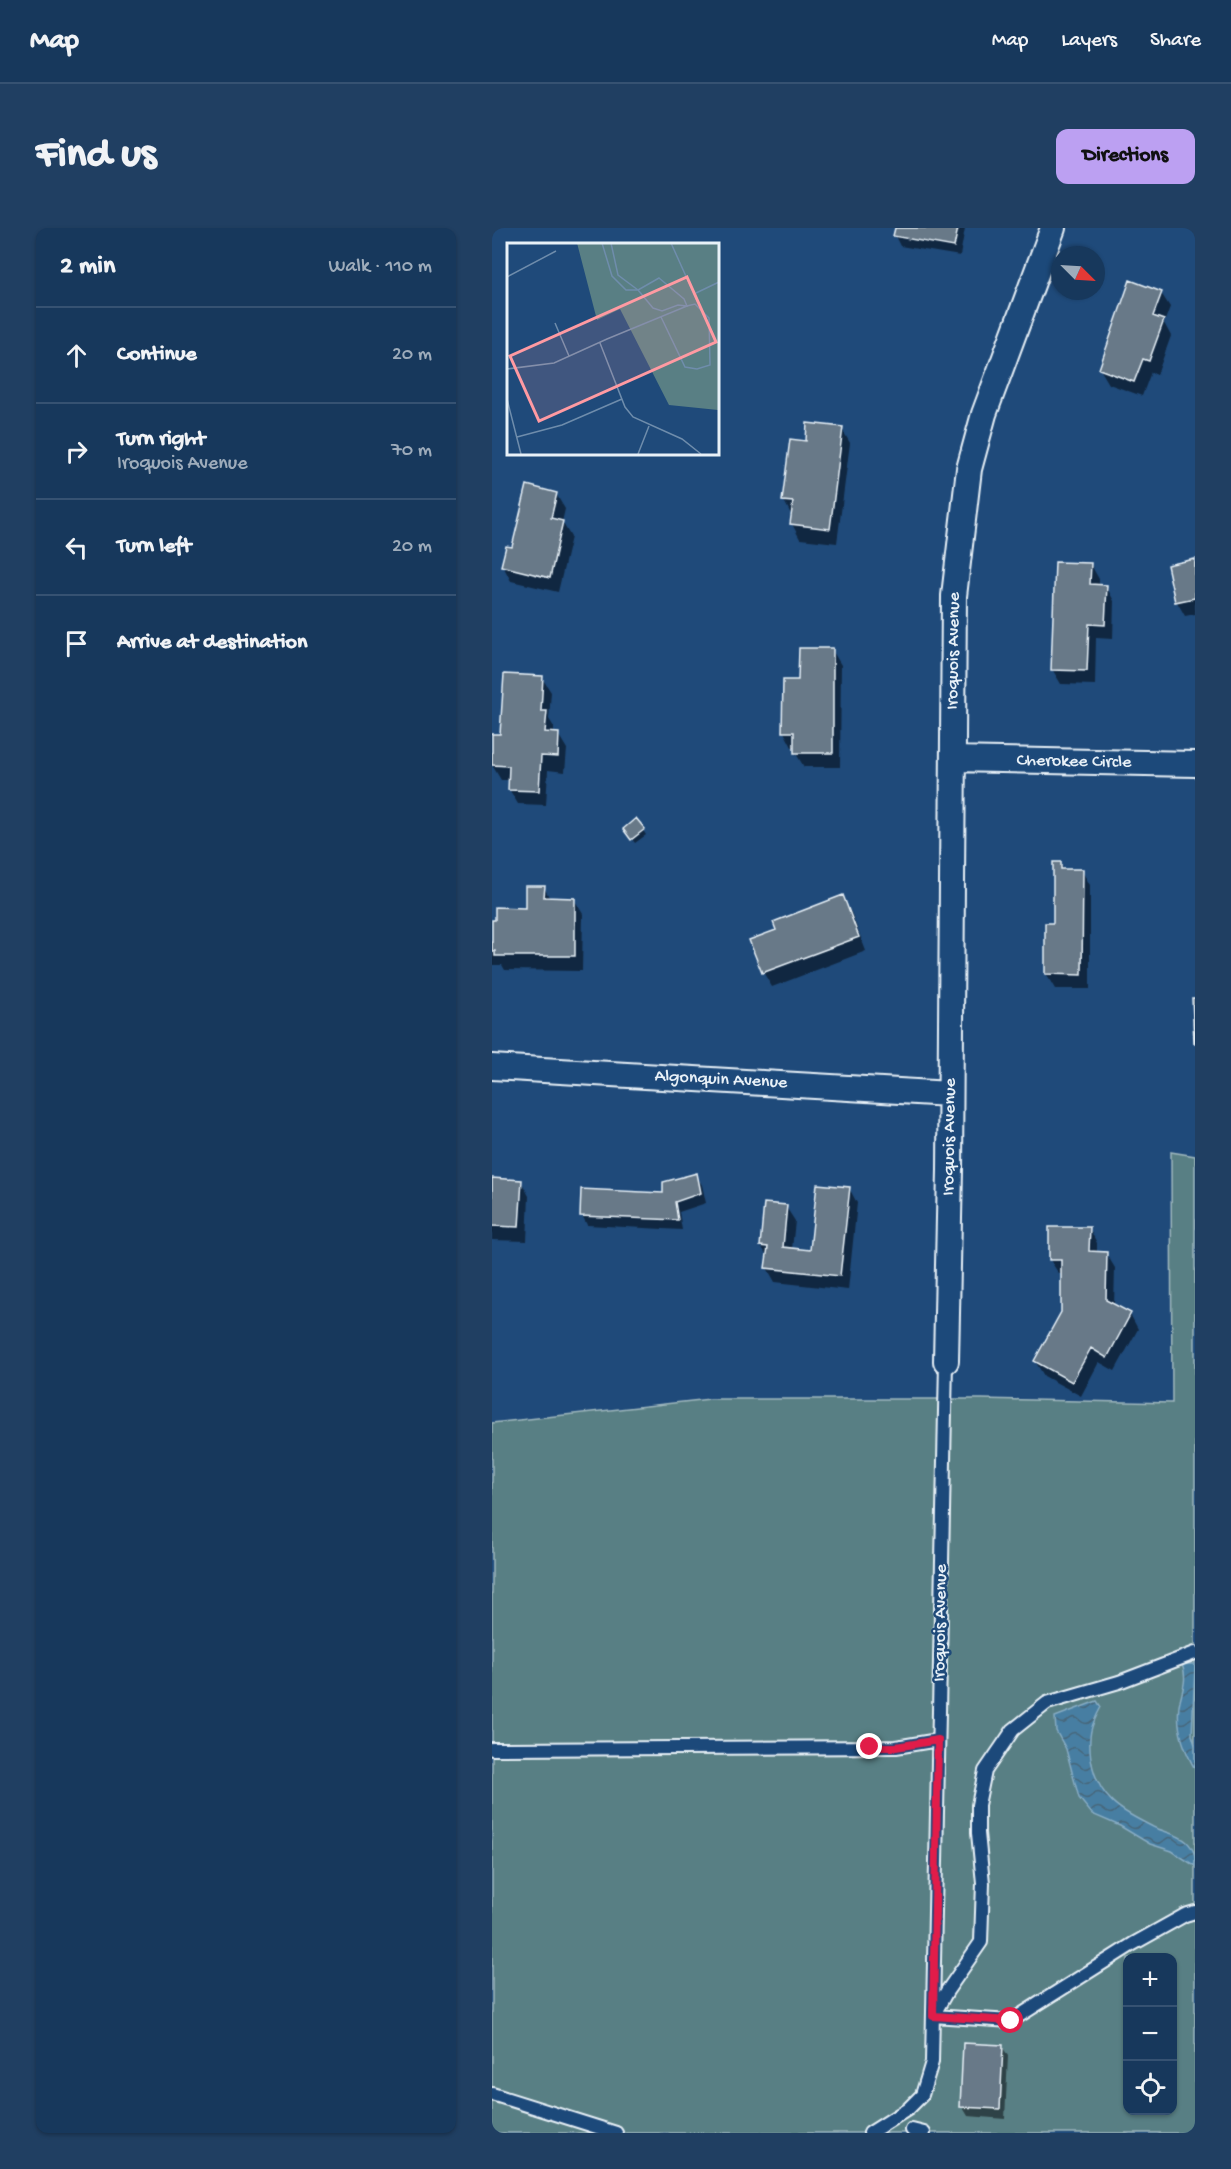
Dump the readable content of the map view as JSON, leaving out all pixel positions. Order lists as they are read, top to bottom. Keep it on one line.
{"streets":{"street":["Iroquois Avenue","Cherokee Circle","Algonquin Avenue"]},"crossings":[["Iroquois Avenue","Cherokee Circle"],["Iroquois Avenue","Algonquin Avenue"]],"north":"bottom right","page":{"header":"Map","nav":["Map","Layers","Share"],"buttons":"Directions","title":"Find us","heading":["2 min","Walk · 110 m"],"list":[["Continue","20 m"],["Turn right","Iroquois Avenue","70 m"],["Turn left","20 m"],"Arrive at destination"],"map_buttons":["+","−"]}}
